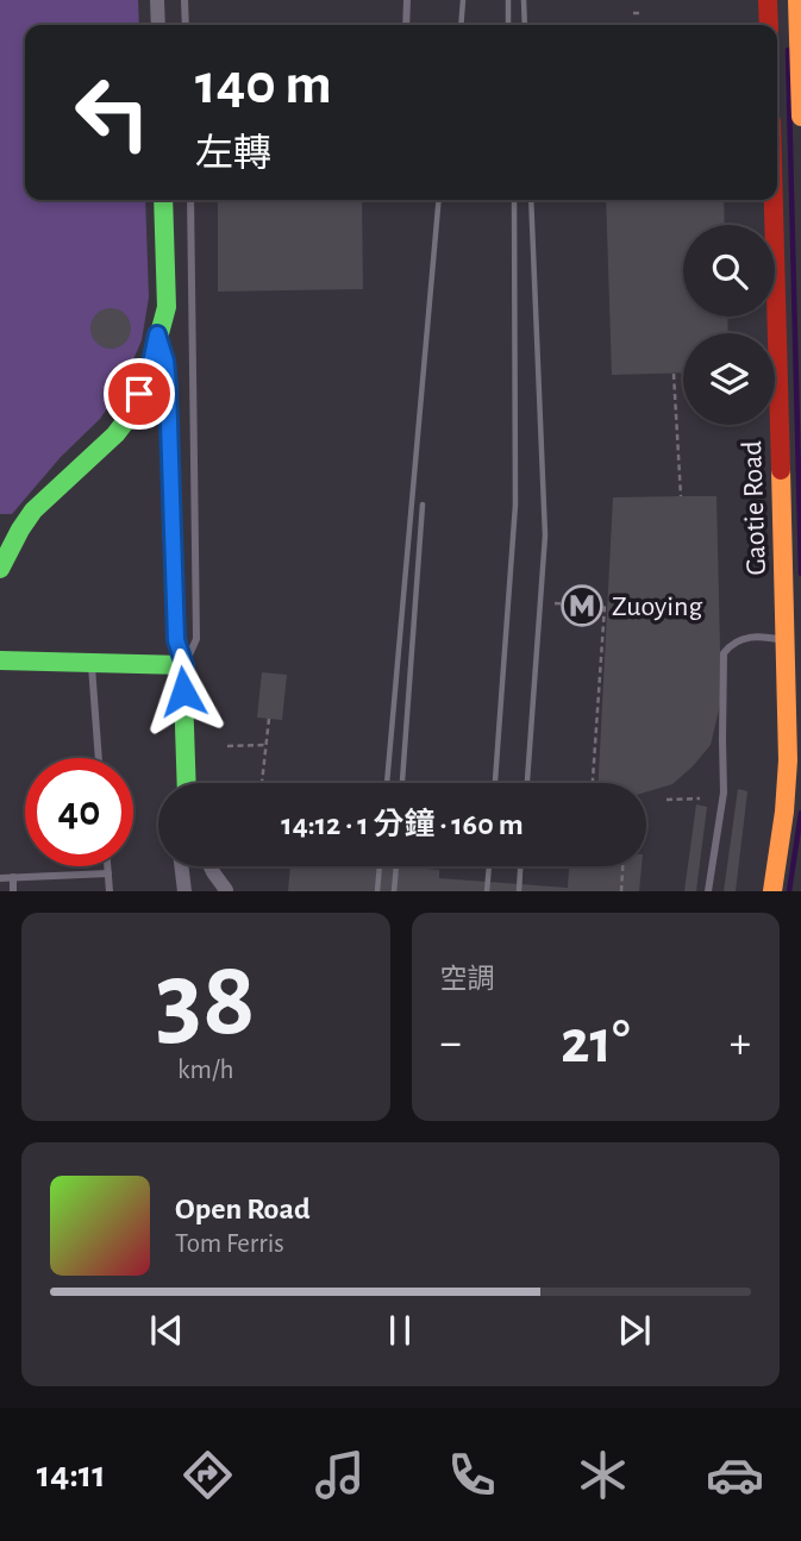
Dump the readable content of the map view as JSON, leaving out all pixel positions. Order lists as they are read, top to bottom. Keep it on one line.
{"streets":{"street":["Gaotie Road"]},"places":{"metro station":["Zuoying"]},"page":{"turn":["140 m","左轉"],"limit":"40","trip":"14:12 · 1 分鐘 · 160 m","tile":[["38","km/h"],"空調"],"heat":["−","21°","+"],"song":["Open Road","Tom Ferris"],"tabs":"14:11"}}
